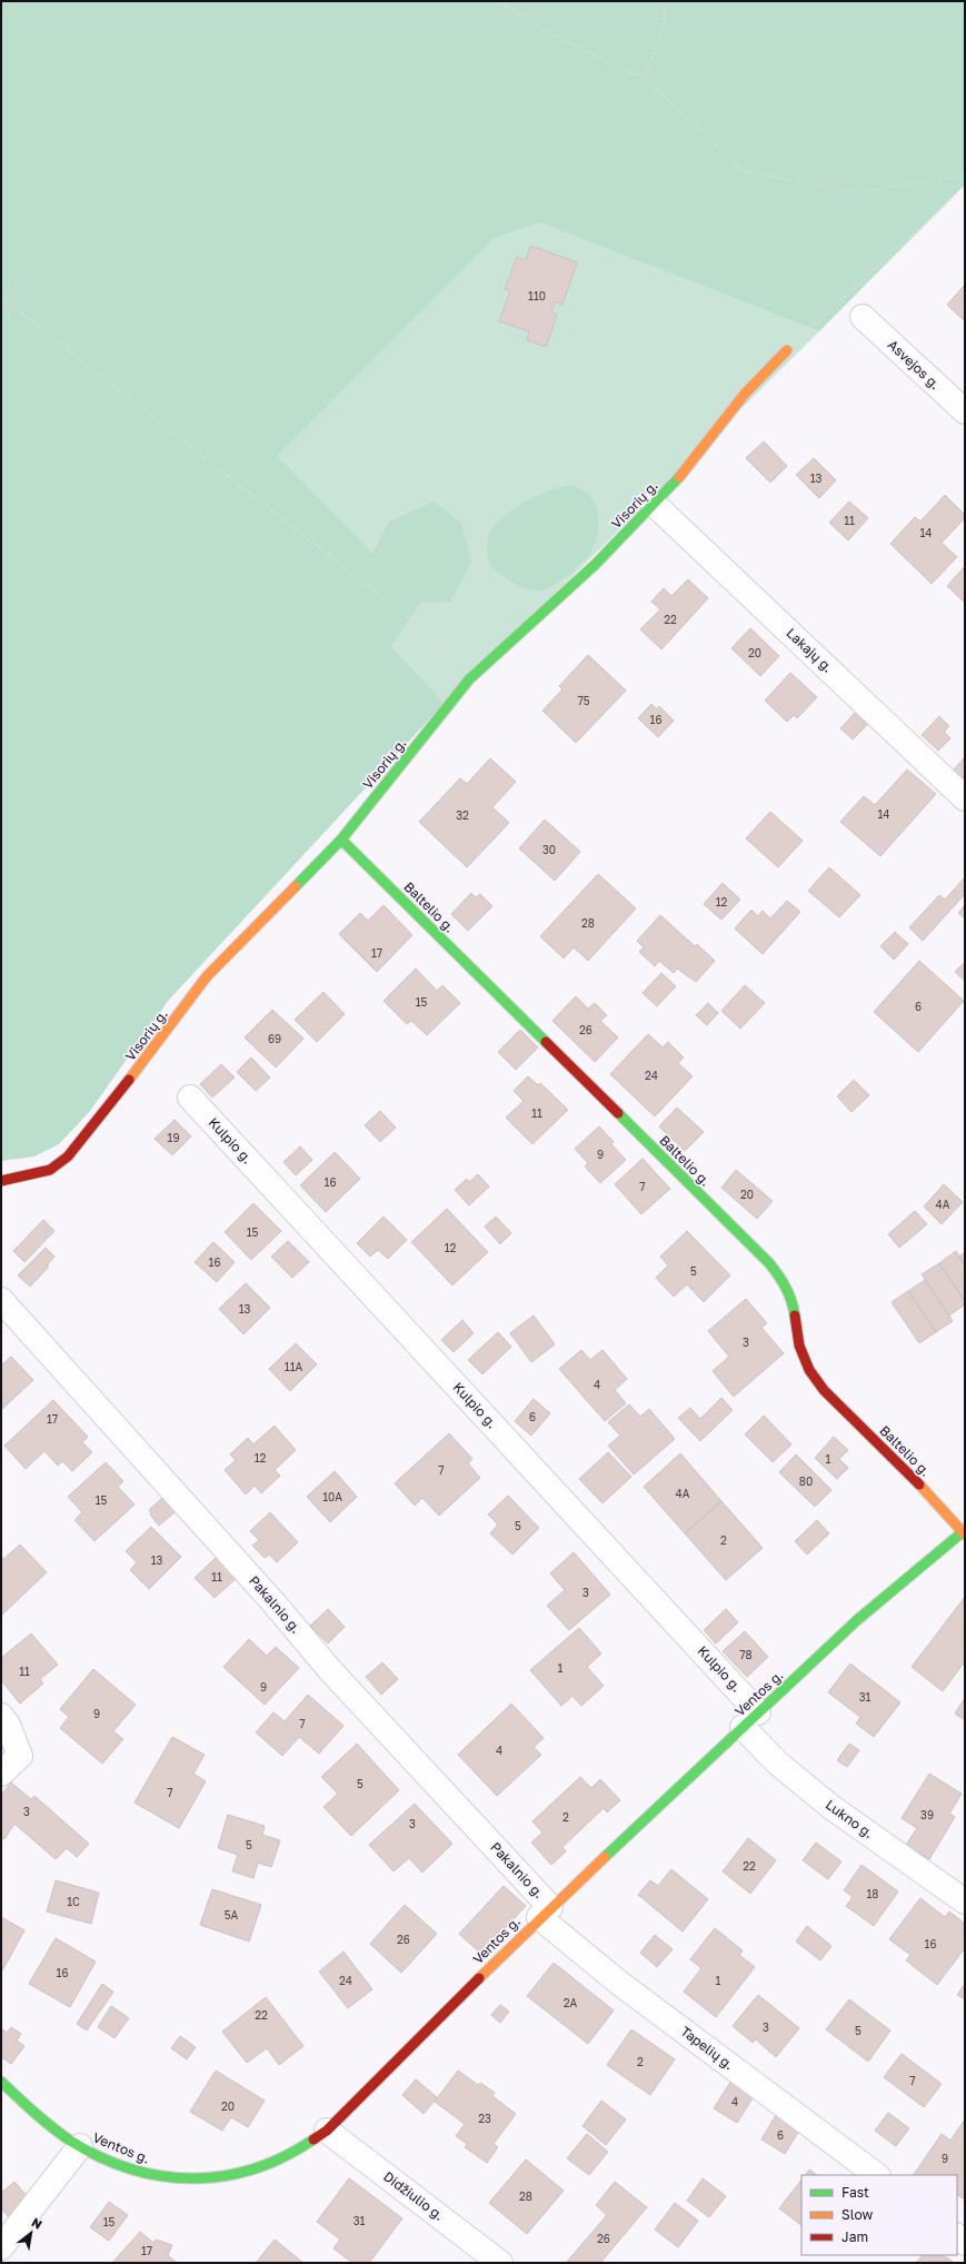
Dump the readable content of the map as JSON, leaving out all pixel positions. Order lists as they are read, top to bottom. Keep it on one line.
{"streets":{"street":["Asvejos g.","Visorių g.","Lakajų g.","Baltelio g.","Kulpio g.","Pakalnio g.","Ventos g.","Lukno g.","Tapelių g.","Didžiulio g."]},"crossings":[["Visorių g.","Lakajų g."],["Visorių g.","Baltelio g."],["Baltelio g.","Ventos g."],["Kulpio g.","Ventos g."],["Kulpio g.","Lukno g."],["Pakalnio g.","Ventos g."],["Pakalnio g.","Tapelių g."],["Ventos g.","Lukno g."],["Ventos g.","Tapelių g."],["Ventos g.","Didžiulio g."]],"house_numbers":["110","13","11","14","22","20","75","16","14","32","30","12","28","17","15","6","26","69","24","11","19","9","16","7","20","4A","15","12","16","5","13","3","11A","4","6","17","12","1","7","80","4A","10A","15","5","2","13","11","3","78","1","11","9","31","9","7","4","5","7","3","39","2","3","5","22","18","1C","5A","26","16","16","24","1","2A","22","3","5","2","7","4","20","23","6","9","28","31","15","26","17"],"legend":["Fast","Slow","Jam"],"north":"top right"}
